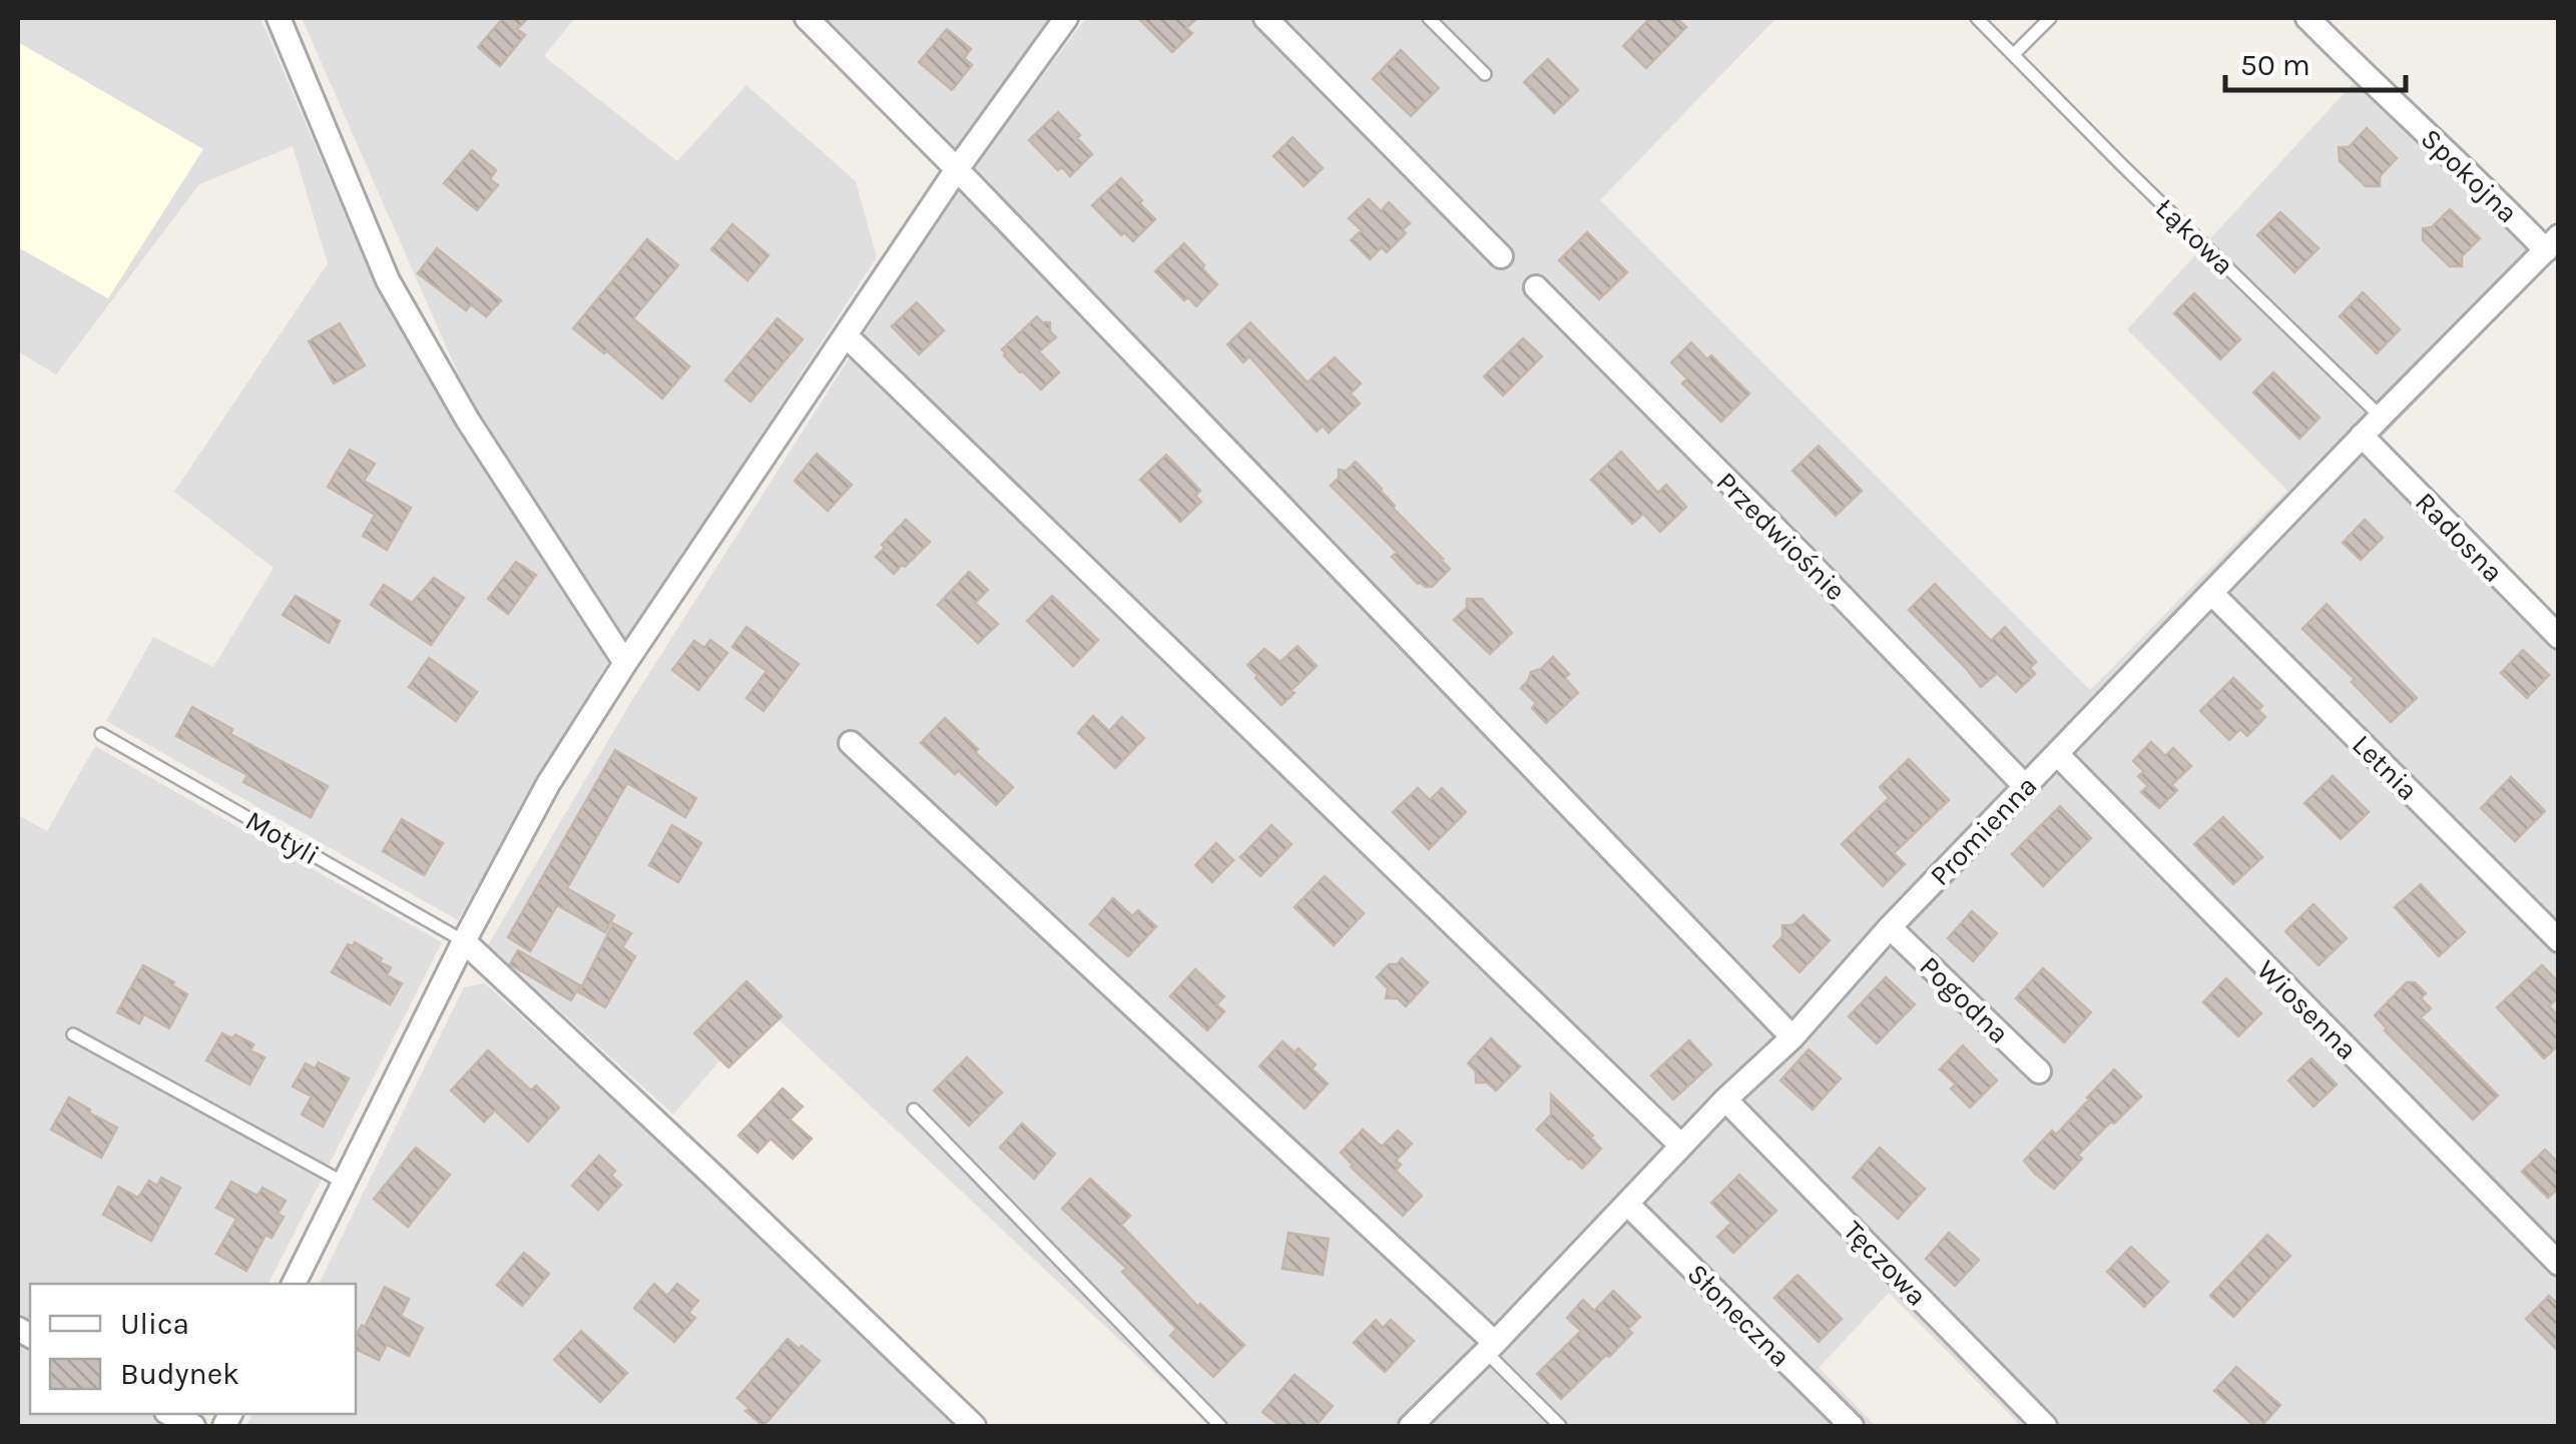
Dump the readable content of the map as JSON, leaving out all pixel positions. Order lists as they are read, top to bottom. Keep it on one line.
{"streets":{"street":["Spokojna","Przedwiośnie","Radosna","Letnia","Promienna","Pogodna","Wiosenna","Tęczowa","Słoneczna"],"lane":["Łąkowa","Motyli"]},"crossings":[["Spokojna","Promienna"],["Łąkowa","Promienna"],["Przedwiośnie","Promienna"],["Radosna","Promienna"],["Letnia","Promienna"],["Promienna","Pogodna"],["Promienna","Wiosenna"],["Promienna","Tęczowa"],["Promienna","Słoneczna"]],"legend":["Ulica","Budynek"],"scale_bar":"50 m"}
